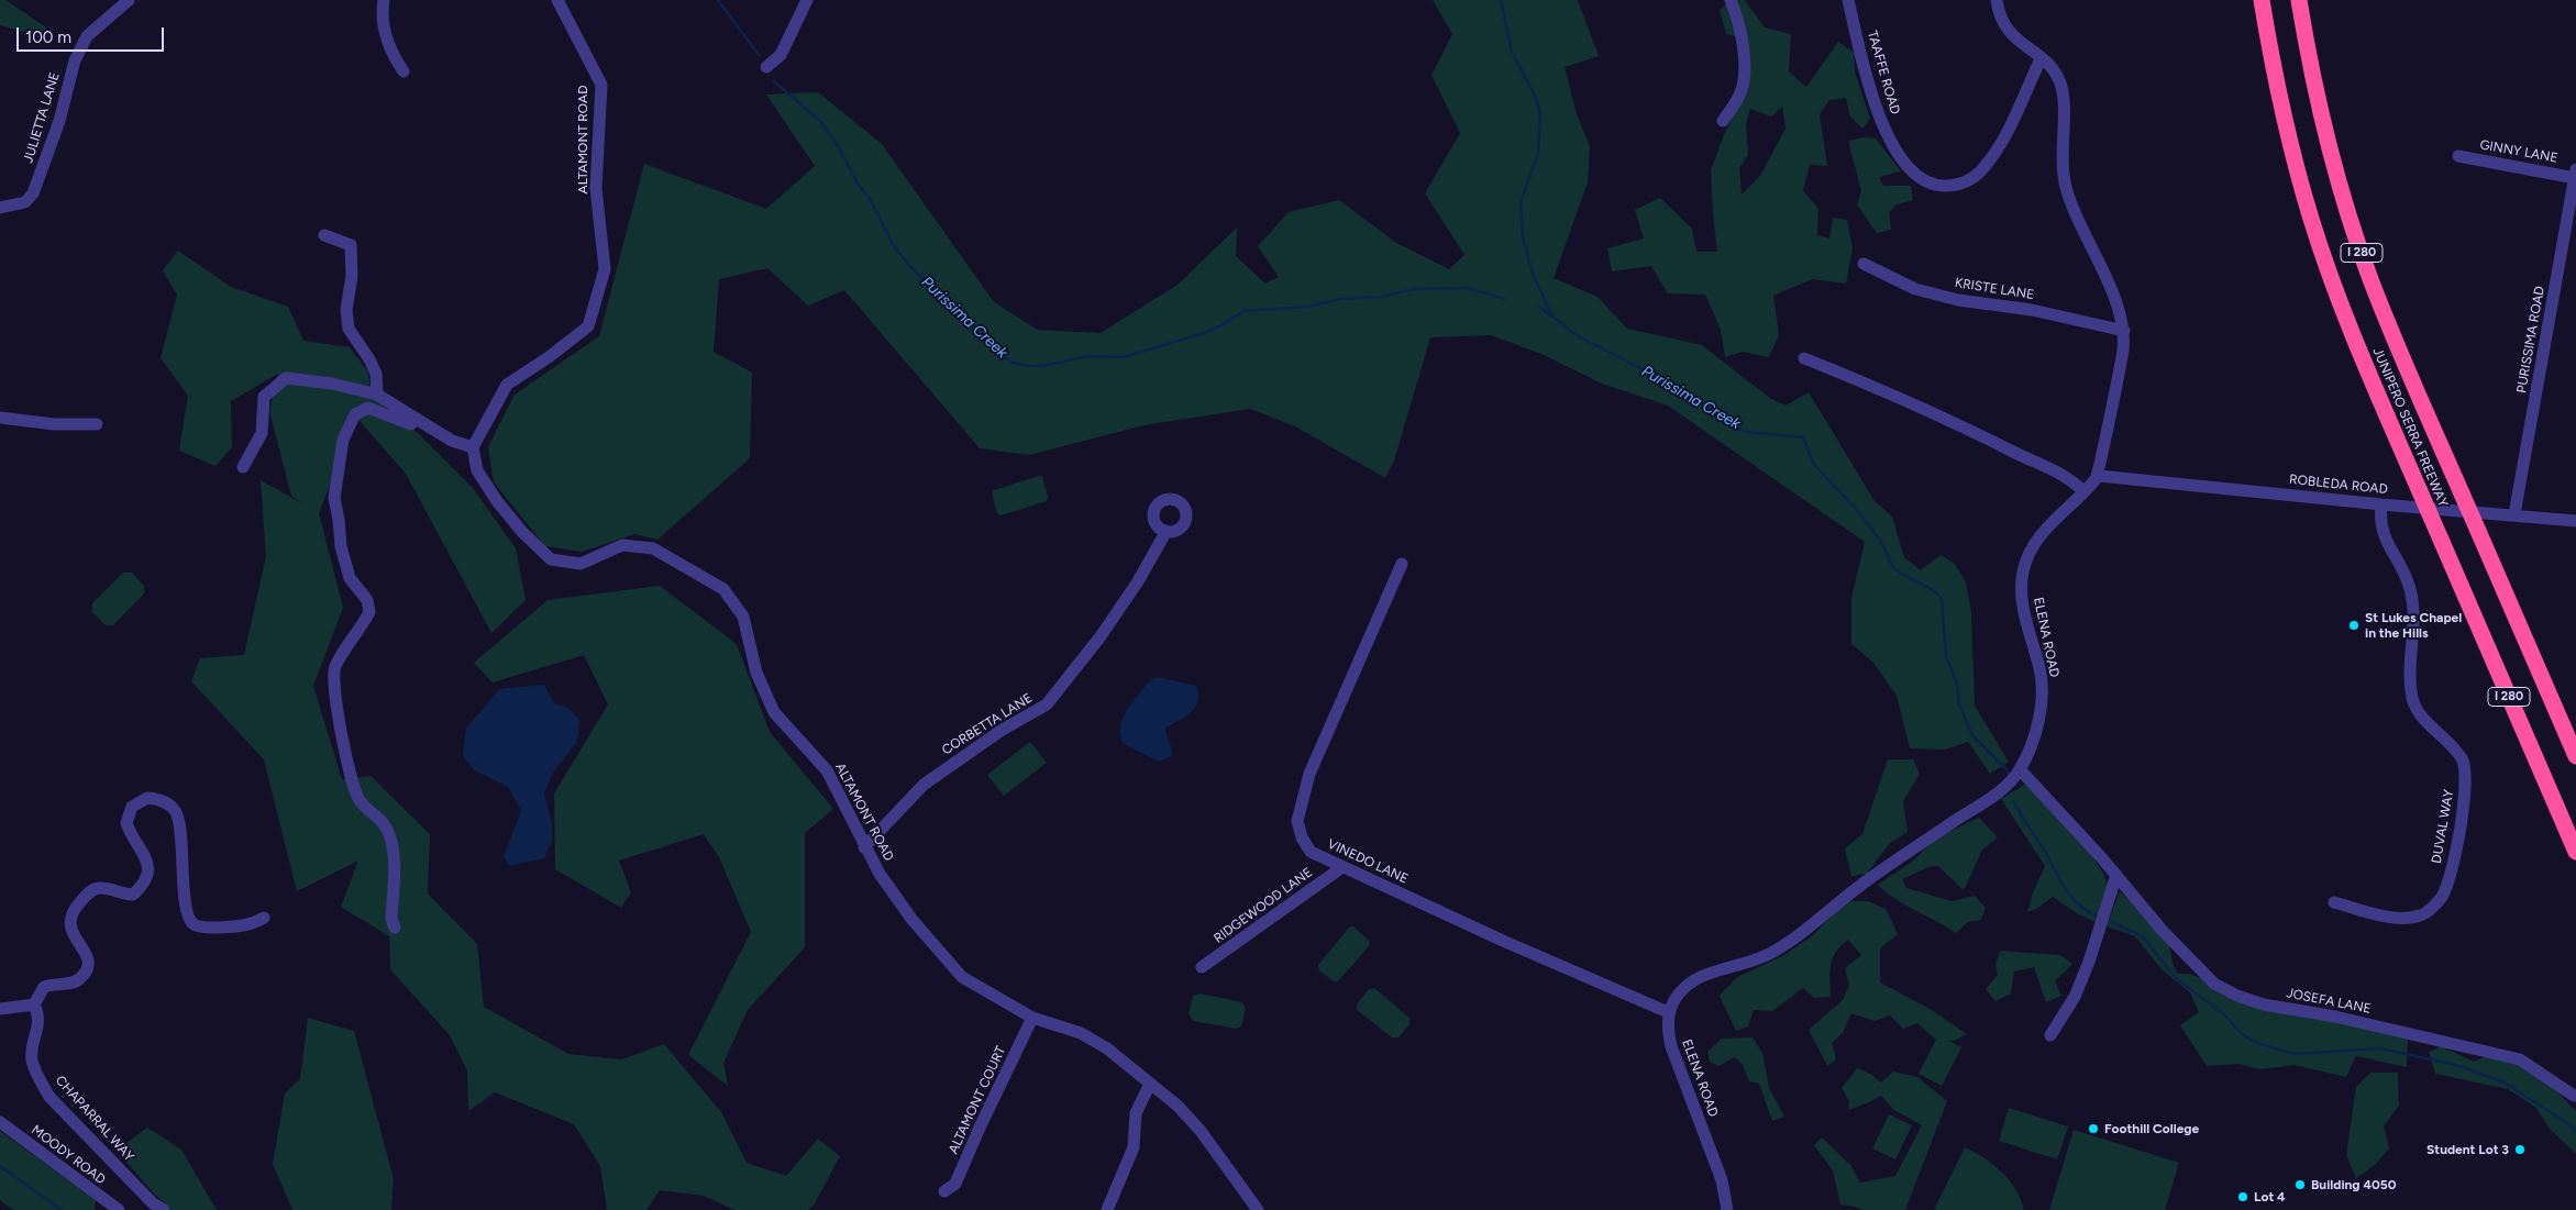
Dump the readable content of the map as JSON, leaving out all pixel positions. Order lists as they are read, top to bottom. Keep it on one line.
{"streets":{"highway":["I 280","JUNIPERO SERRA FREEWAY"],"street":["TAAFFE ROAD","JULIETTA LANE","ALTAMONT ROAD","GINNY LANE","KRISTE LANE","PURISSIMA ROAD","ROBLEDA ROAD","ELENA ROAD","CORBETTA LANE","DUVAL WAY","VINEDO LANE","RIDGEWOOD LANE","JOSEFA LANE","ALTAMONT COURT","CHAPARRAL WAY","MOODY ROAD"]},"crossings":[["ALTAMONT ROAD","CORBETTA LANE"],["ALTAMONT ROAD","ALTAMONT COURT"],["GINNY LANE","PURISSIMA ROAD"],["PURISSIMA ROAD","ROBLEDA ROAD"],["ROBLEDA ROAD","ELENA ROAD"],["ROBLEDA ROAD","DUVAL WAY"],["ELENA ROAD","VINEDO LANE"],["ELENA ROAD","JOSEFA LANE"],["VINEDO LANE","RIDGEWOOD LANE"]],"water":["Purissima Creek"],"places":["St Lukes Chapel in the Hills","Foothill College","Student Lot 3","Building 4050","Lot 4"],"scale_bar":"100 m"}
